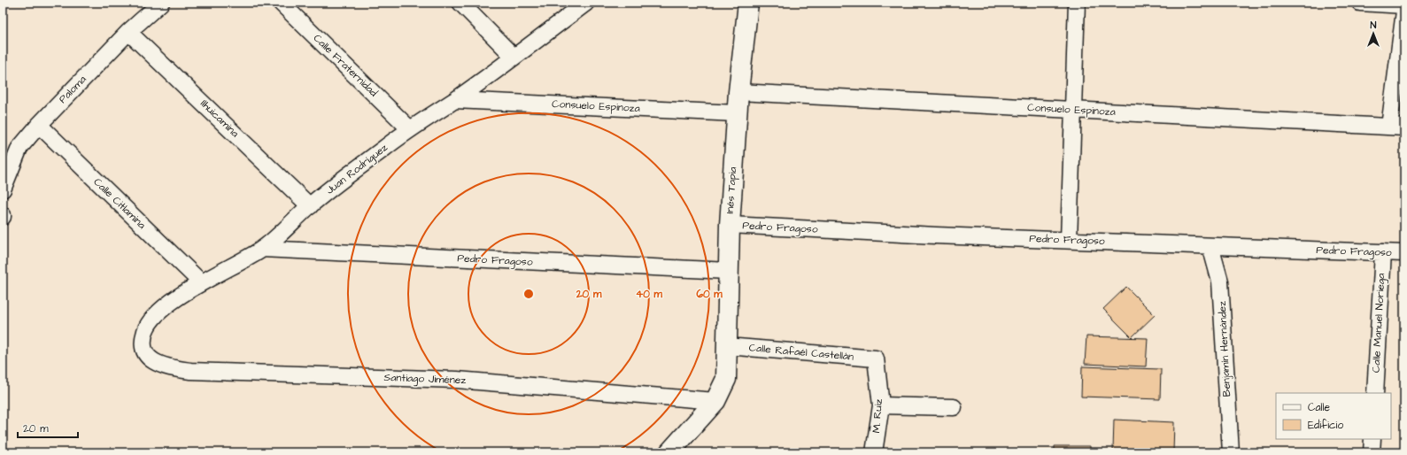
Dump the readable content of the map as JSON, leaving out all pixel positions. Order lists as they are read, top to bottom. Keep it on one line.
{"streets":{"main road":["Inés Tapia"],"street":["Calle Fraternidad","Paloma","Consuelo Espinoza","Ilhuicamina","Juan Rodríguez","Calle Citlamina","Pedro Fragoso","Calle Manuel Noriega","Benjamín Hernández","Calle Rafaél Castellán","Santiago Jiménez","M. Ruiz"]},"crossings":[["Calle Fraternidad","Juan Rodríguez"],["Paloma","Ilhuicamina"],["Paloma","Calle Citlamina"],["Consuelo Espinoza","Juan Rodríguez"],["Consuelo Espinoza","Inés Tapia"],["Ilhuicamina","Juan Rodríguez"],["Juan Rodríguez","Calle Citlamina"],["Juan Rodríguez","Pedro Fragoso"],["Juan Rodríguez","Santiago Jiménez"],["Inés Tapia","Pedro Fragoso"],["Inés Tapia","Calle Rafaél Castellán"],["Inés Tapia","Santiago Jiménez"],["Pedro Fragoso","Calle Manuel Noriega"],["Pedro Fragoso","Benjamín Hernández"],["Calle Rafaél Castellán","M. Ruiz"]],"legend":["Calle","Edificio"],"scale_bar":"20 m","north":"top","rings":["20 m","40 m","60 m"]}
